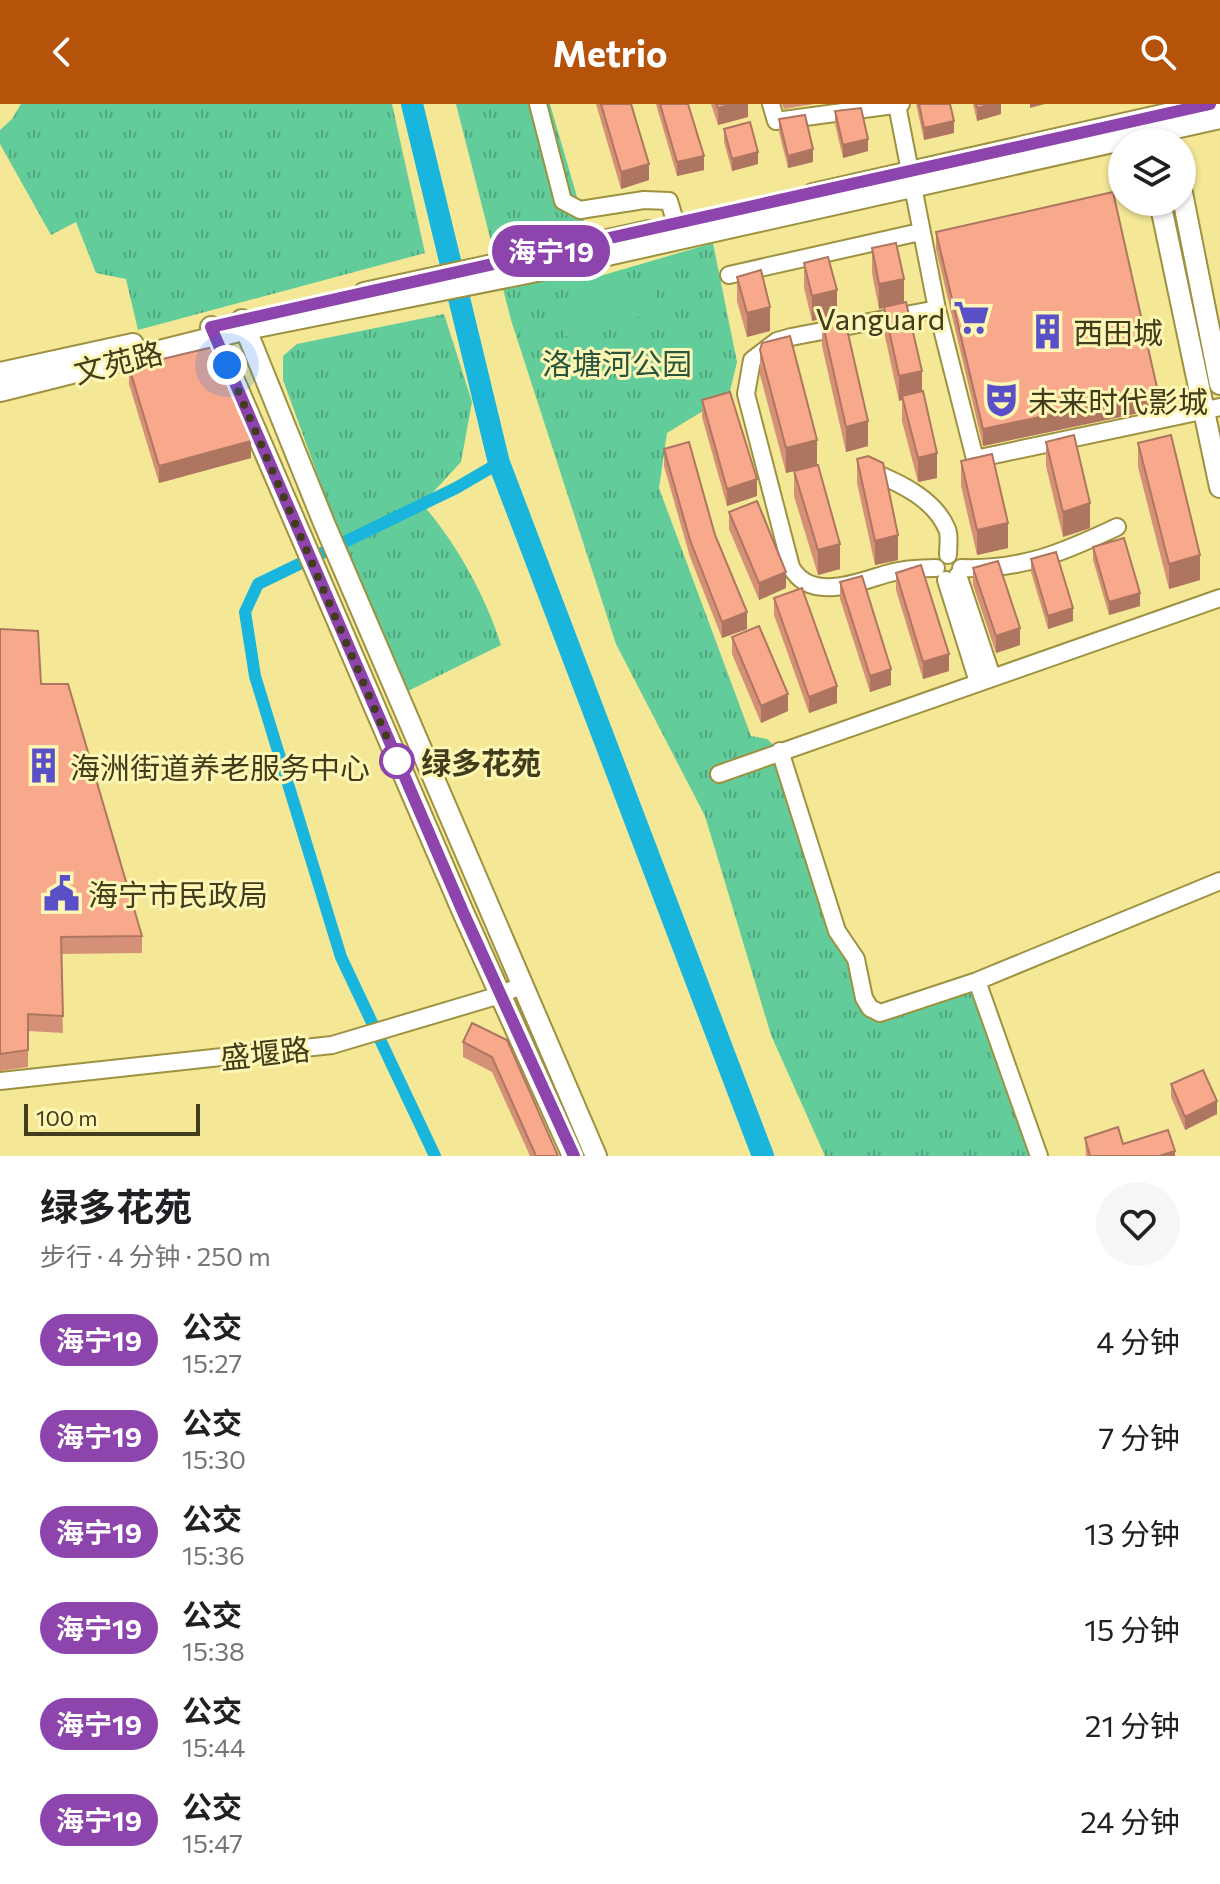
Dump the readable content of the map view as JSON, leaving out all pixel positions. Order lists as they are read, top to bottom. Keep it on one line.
{"streets":{"main road":["文苑路"],"street":["盛堰路"]},"parks":["洛塘河公园"],"places":{"supermarket":["Vanguard"],"building":["西田城","海洲街道养老服务中心"],"theatre":["未来时代影城"],"other":["绿多花苑"],"public building":["海宁市民政局"]},"lines":["bus line 海宁19"],"scale_bar":"100 m","page":{"header":"Metrio","on_map":"海宁19","scale":"100 m","heading":["绿多花苑","步行 · 4 分钟 · 250 m"],"list":[{"mark":"海宁19","name":"公交","note":"15:27","value":"4 分钟"},{"mark":"海宁19","name":"公交","note":"15:30","value":"7 分钟"},{"mark":"海宁19","name":"公交","note":"15:36","value":"13 分钟"},{"mark":"海宁19","name":"公交","note":"15:38","value":"15 分钟"},{"mark":"海宁19","name":"公交","note":"15:44","value":"21 分钟"},{"mark":"海宁19","name":"公交","note":"15:47","value":"24 分钟"}]}}
